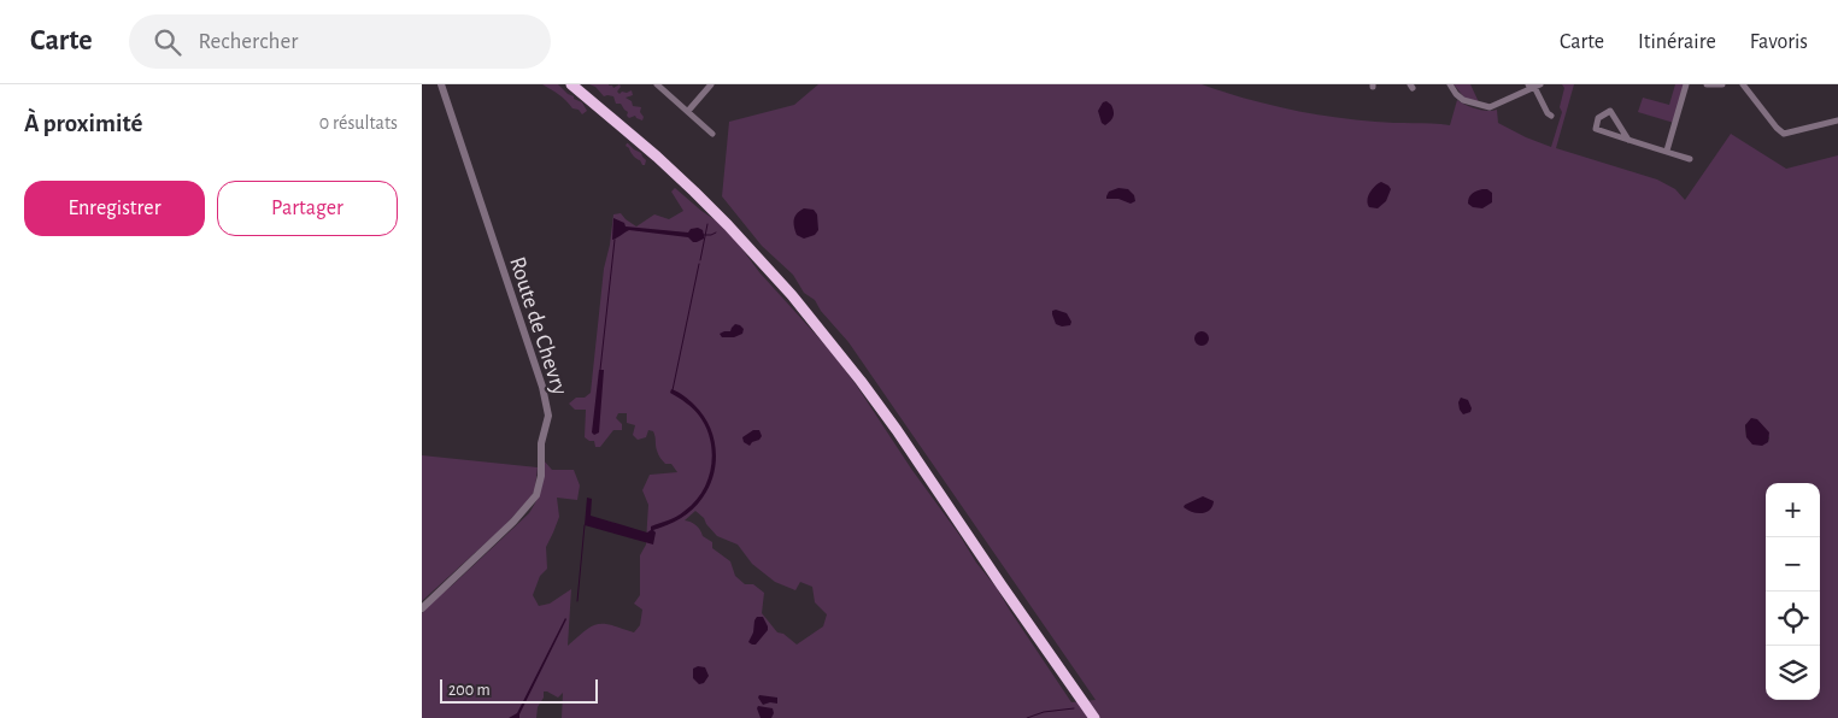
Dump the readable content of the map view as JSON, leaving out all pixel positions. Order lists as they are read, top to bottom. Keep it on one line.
{"streets":{"street":["Route de Chevry"]},"scale_bar":"200 m","page":{"header":"Carte","search":"Rechercher","nav":["Carte","Itinéraire","Favoris"],"heading":["À proximité","0 résultats"],"buttons":["Enregistrer","Partager"],"map_buttons":["+","−"],"scale":"200 m"}}
